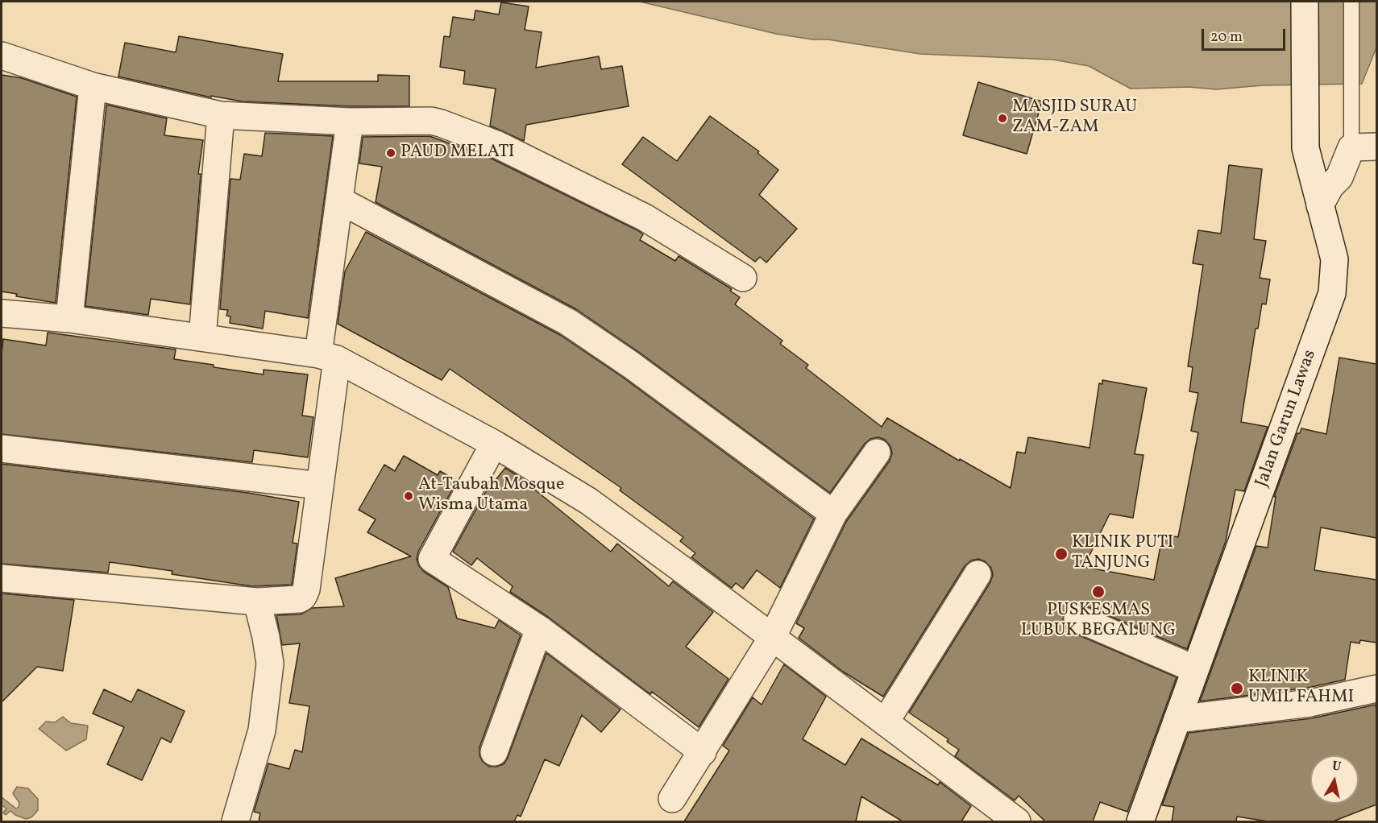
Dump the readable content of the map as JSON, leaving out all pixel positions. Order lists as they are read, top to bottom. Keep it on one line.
{"streets":{"street":["Jalan Garun Lawas"]},"places":["MASJID SURAU ZAM-ZAM","PAUD MELATI","At-Taubah Mosque Wisma Utama","KLINIK PUTI TANJUNG","PUSKESMAS LUBUK BEGALUNG","KLINIK UMIL FAHMI"],"scale_bar":"20 m","north":"top"}
